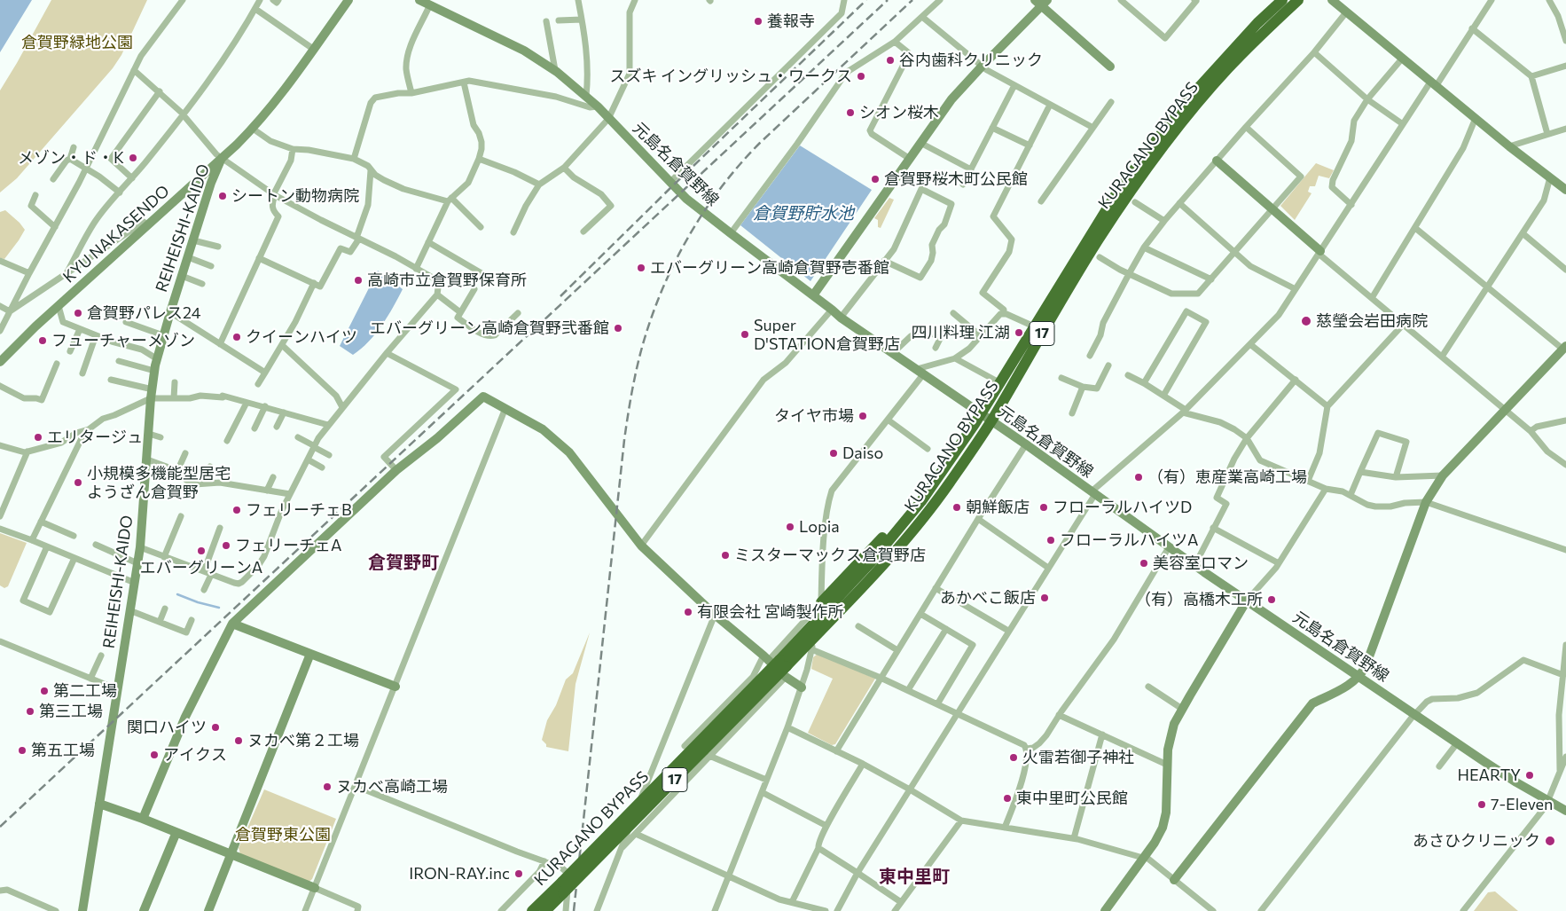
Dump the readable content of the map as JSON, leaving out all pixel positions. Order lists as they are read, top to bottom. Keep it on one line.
{"streets":{"highway":["KURAGANO BYPASS","17"],"street":["元島名倉賀野線","REIHEISHI-KAIDO","KYU NAKASENDO"]},"crossings":[["KURAGANO BYPASS","元島名倉賀野線"],["REIHEISHI-KAIDO","KYU NAKASENDO"]],"districts":["倉賀野町","東中里町"],"water":["倉賀野貯水池"],"parks":["倉賀野緑地公園","倉賀野東公園"],"places":["養報寺","谷内歯科クリニック","スズキ イングリッシュ・ワークス","シオン桜木","メゾン・ド・K","倉賀野桜木町公民館","シートン動物病院","エバーグリーン高崎倉賀野壱番館","高崎市立倉賀野保育所","倉賀野パレス24","慈瑩会岩田病院","エバーグリーン高崎倉賀野弐番館","四川料理 江湖","Super D'STATION倉賀野店","クイーンハイツ","フューチャーメゾン","タイヤ市場","エリタージュ","Daiso","（有）恵産業高崎工場","小規模多機能型居宅 ようざん倉賀野","朝鮮飯店","フローラルハイツD","フェリーチェB","Lopia","フローラルハイツA","フェリーチェA","エバーグリーンA","ミスターマックス倉賀野店","美容室ロマン","あかべこ飯店","（有）高橋木工所","有限会社 宮崎製作所","第二工場","第三工場","関口ハイツ","ヌカべ第２工場","第五工場","アイクス","火雷若御子神社","HEARTY","ヌカべ高崎工場","東中里町公民館","7-Eleven","あさひクリニック","IRON-RAY.inc"]}
